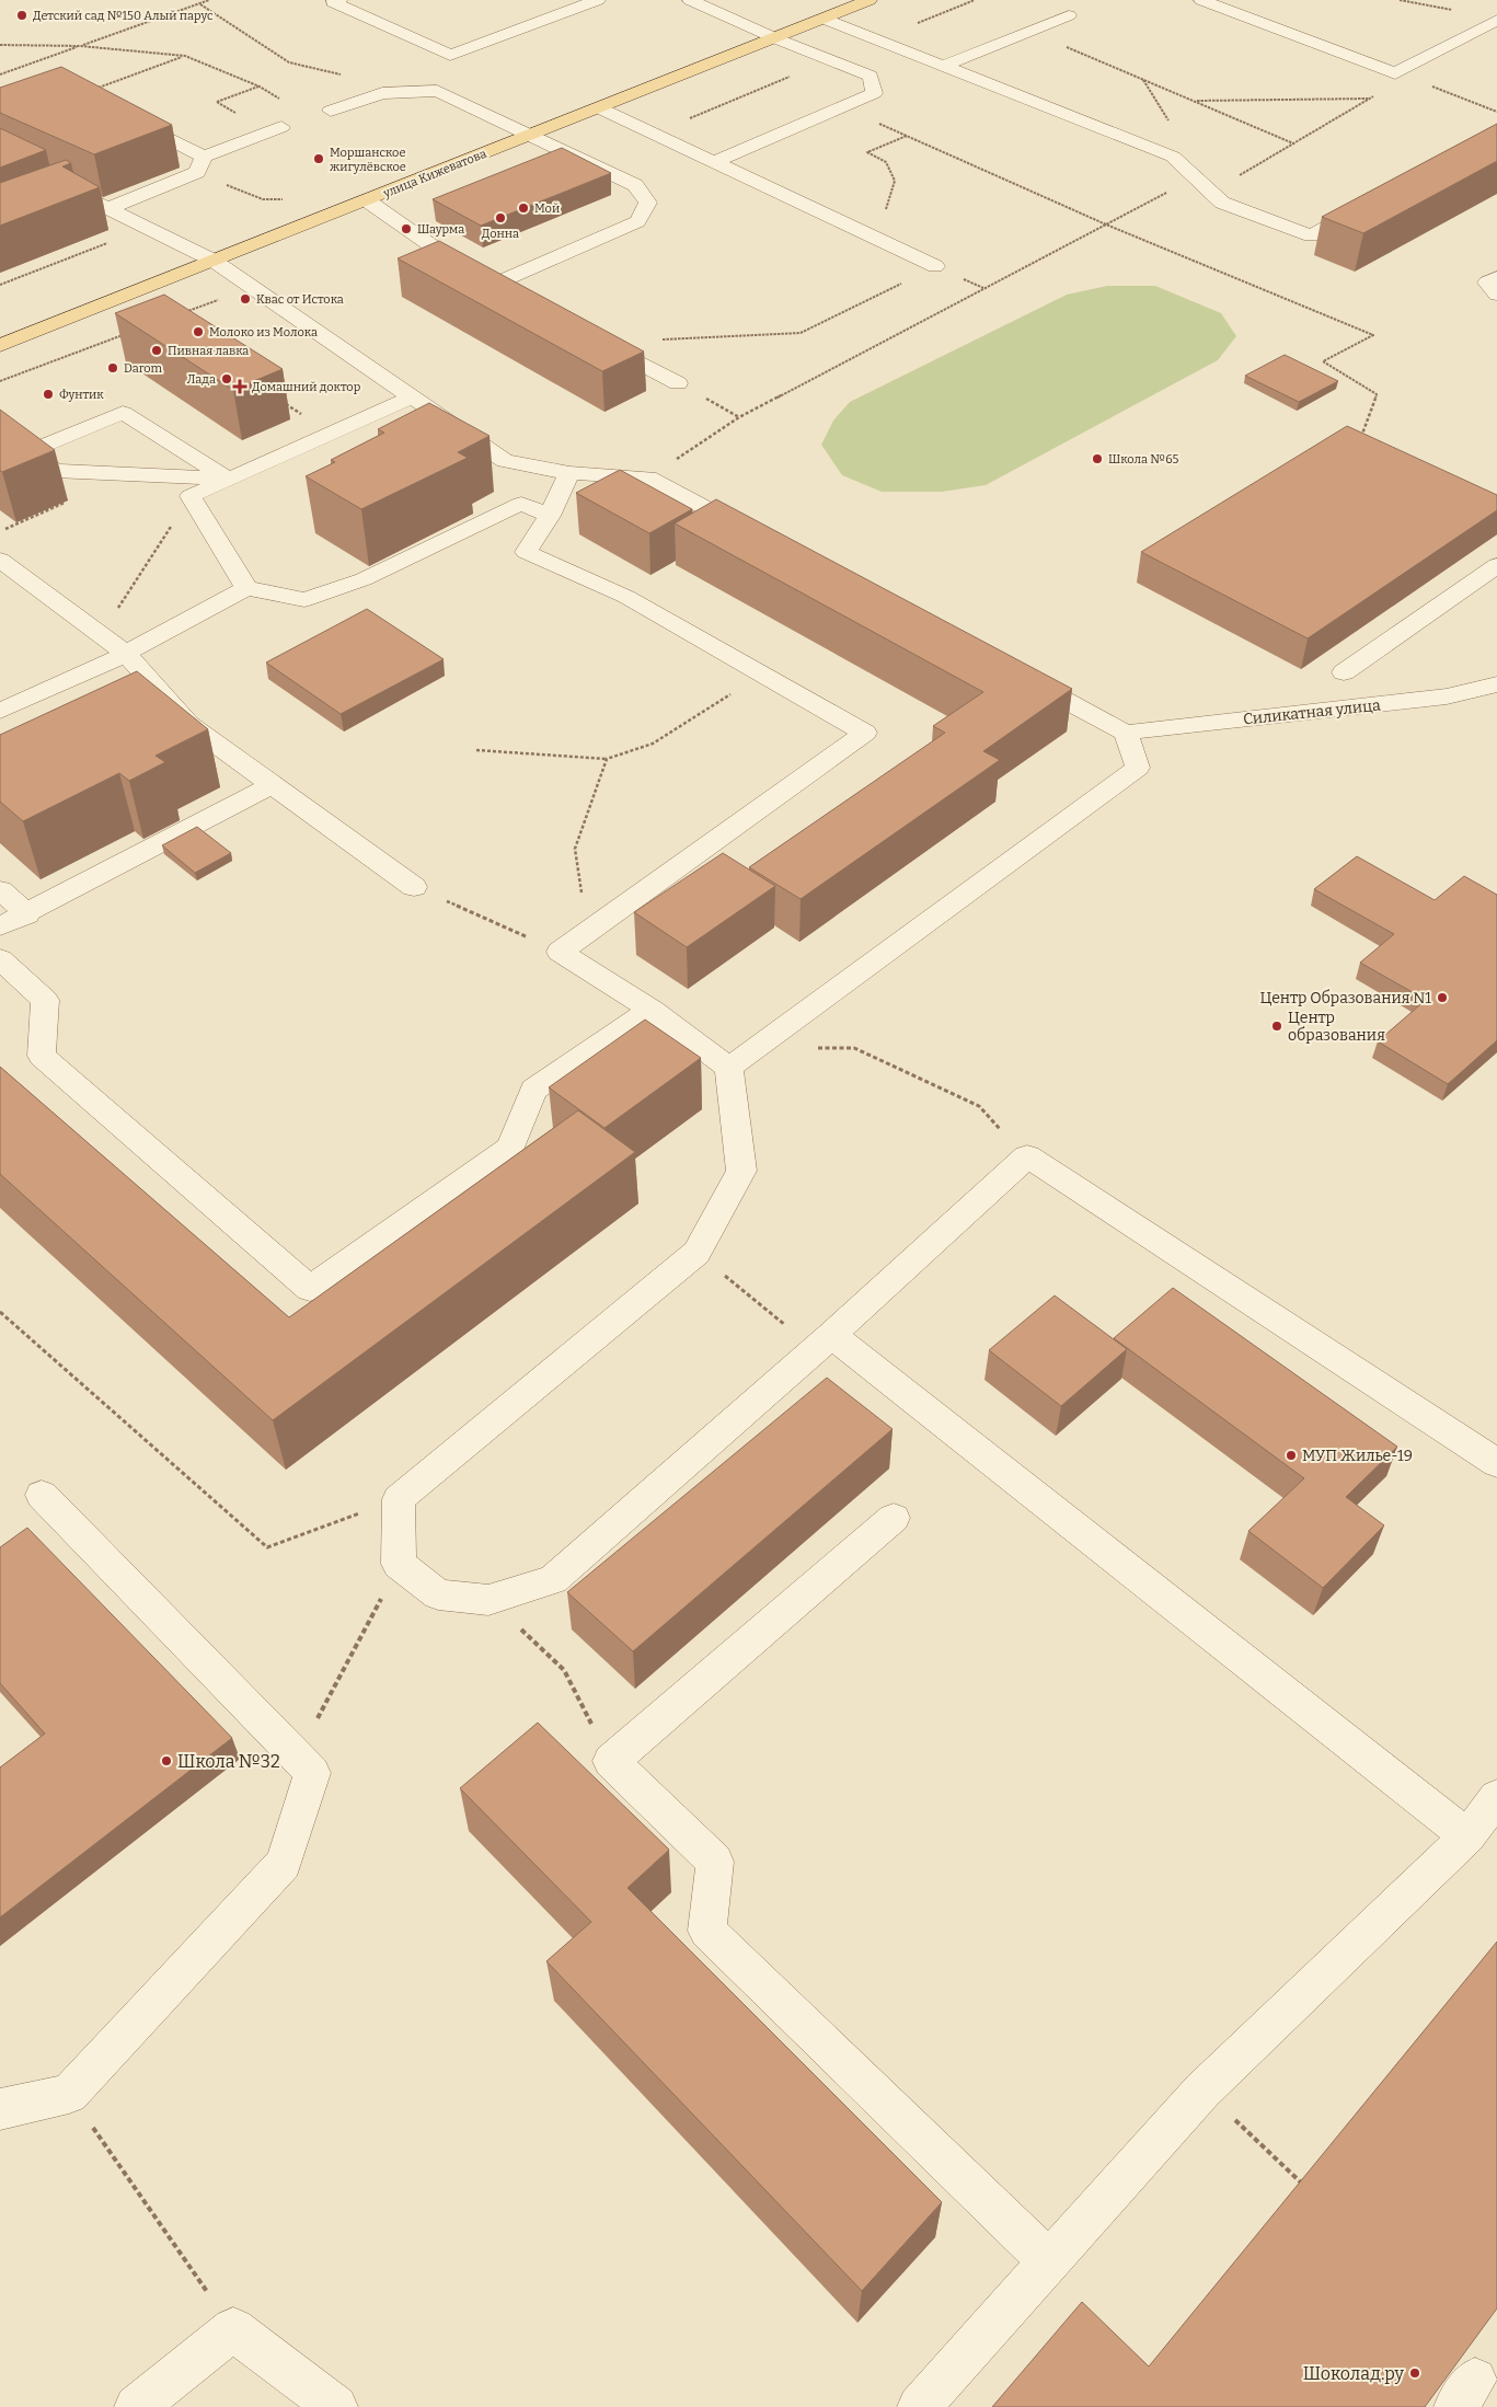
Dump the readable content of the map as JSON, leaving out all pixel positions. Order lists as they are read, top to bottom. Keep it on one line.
{"streets":{"main road":["улица Кижеватова"],"street":["Силикатная улица"]},"places":{"other":["Детский сад №150 Алый парус","Моршанское жигулёвское","Мой","Донна","Шаурма","Квас от Истока","Молоко из Молока","Пивная лавка","Darom","Лада","Фунтик","Школа №65","Центр Образования N1","Центр образования","МУП Жилье-19","Школа №32","Шоколад.ру"],"health":["Домашний доктор"]}}
